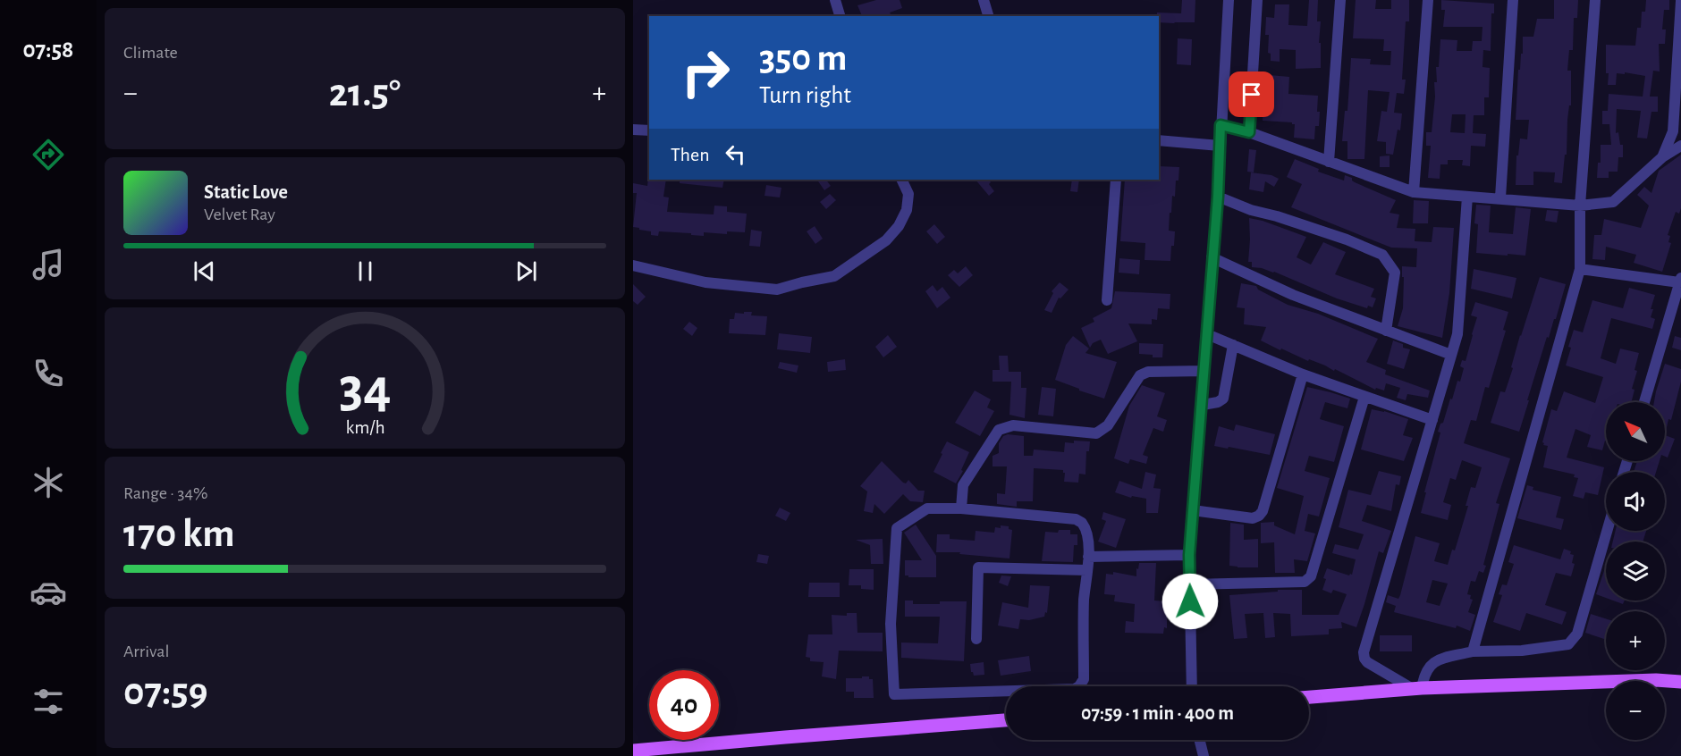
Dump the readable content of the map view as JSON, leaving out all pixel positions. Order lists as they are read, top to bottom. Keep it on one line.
{"north":"top left","page":{"tabs":"07:58","tile":["Climate",["Range · 34%","170 km"],["Arrival","07:59"]],"turn":["350 m","Turn right"],"heat":["−","21.5°","+"],"then":"Then","song":["Static Love","Velvet Ray"],"map_buttons":["+","−"],"limit":"40","trip":"07:59 · 1 min · 400 m","gauge":["34","km/h"]}}
